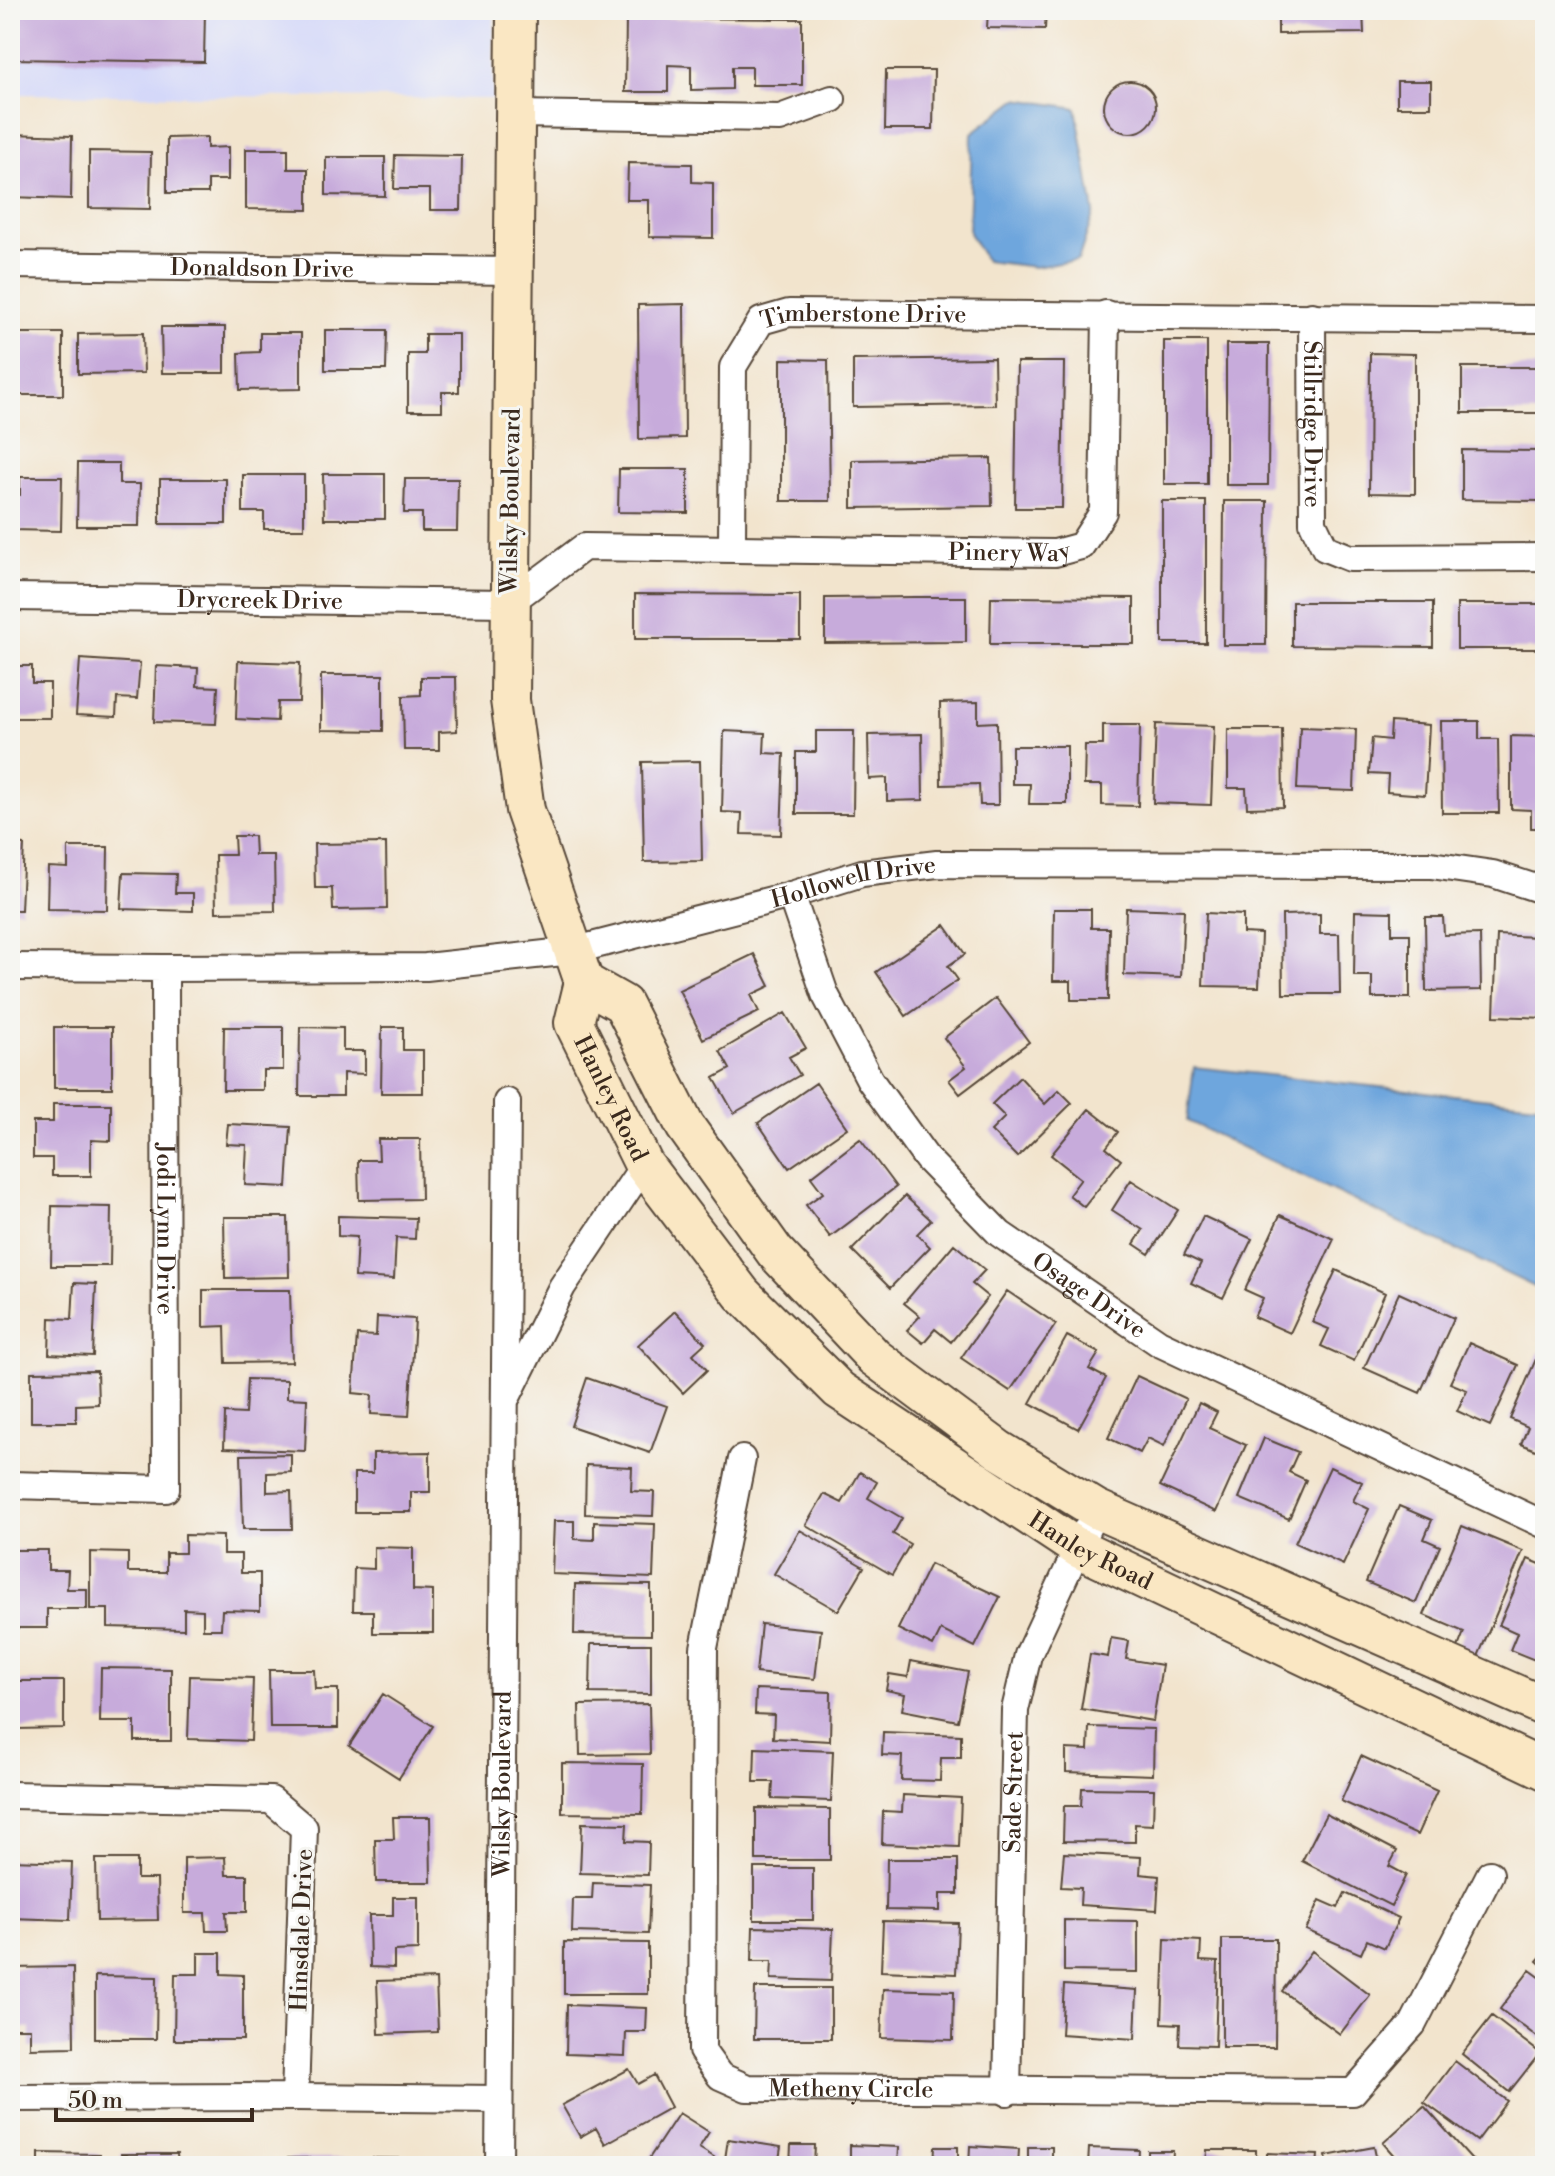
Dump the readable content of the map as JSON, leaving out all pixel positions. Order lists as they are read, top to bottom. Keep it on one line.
{"streets":{"main road":["Wilsky Boulevard","Hanley Road"],"street":["Donaldson Drive","Timberstone Drive","Stillridge Drive","Pinery Way","Drycreek Drive","Hollowell Drive","Jodi Lynn Drive","Osage Drive","Sade Street","Hinsdale Drive","Metheny Circle"]},"crossings":[["Donaldson Drive","Wilsky Boulevard"],["Timberstone Drive","Pinery Way"],["Wilsky Boulevard","Pinery Way"],["Wilsky Boulevard","Drycreek Drive"],["Wilsky Boulevard","Hollowell Drive"],["Wilsky Boulevard","Hanley Road"],["Pinery Way","Drycreek Drive"],["Hollowell Drive","Hanley Road"],["Hollowell Drive","Jodi Lynn Drive"],["Hollowell Drive","Osage Drive"],["Hanley Road","Sade Street"],["Sade Street","Metheny Circle"]],"scale_bar":"50 m"}
